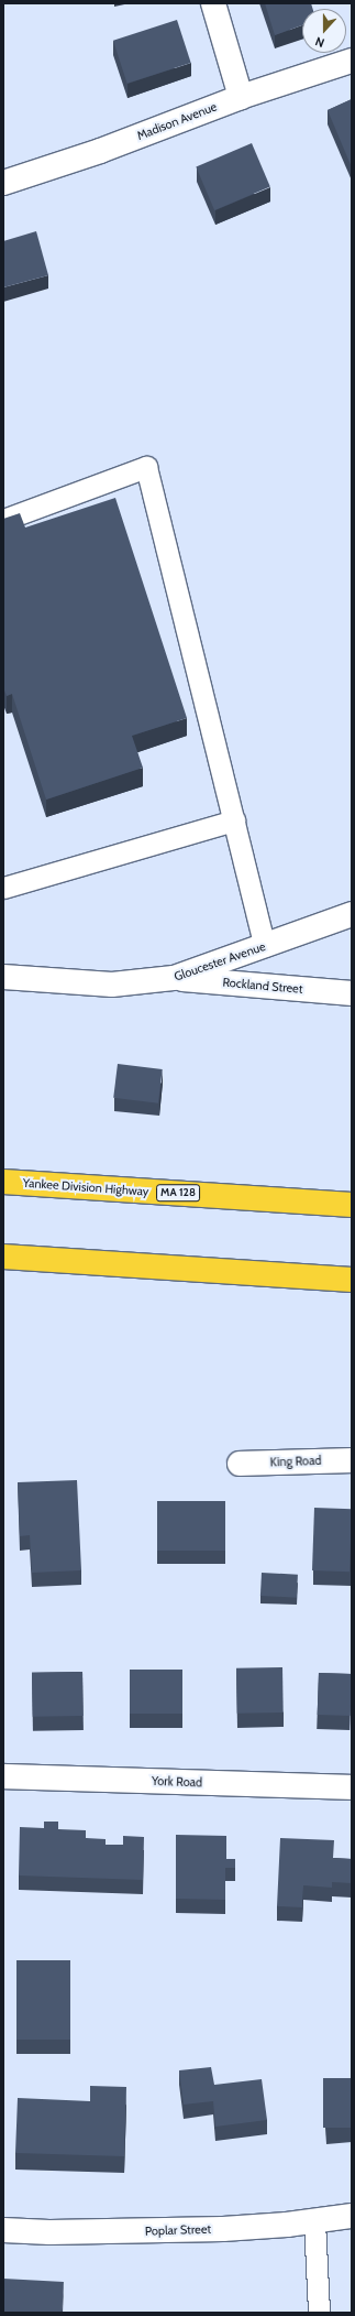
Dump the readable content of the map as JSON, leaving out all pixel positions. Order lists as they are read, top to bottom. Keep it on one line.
{"streets":{"highway":["Yankee Division Highway","MA 128"],"street":["Madison Avenue","Gloucester Avenue","Rockland Street","King Road","York Road","Poplar Street"]},"crossings":[["Gloucester Avenue","Rockland Street"]],"north":"bottom"}
